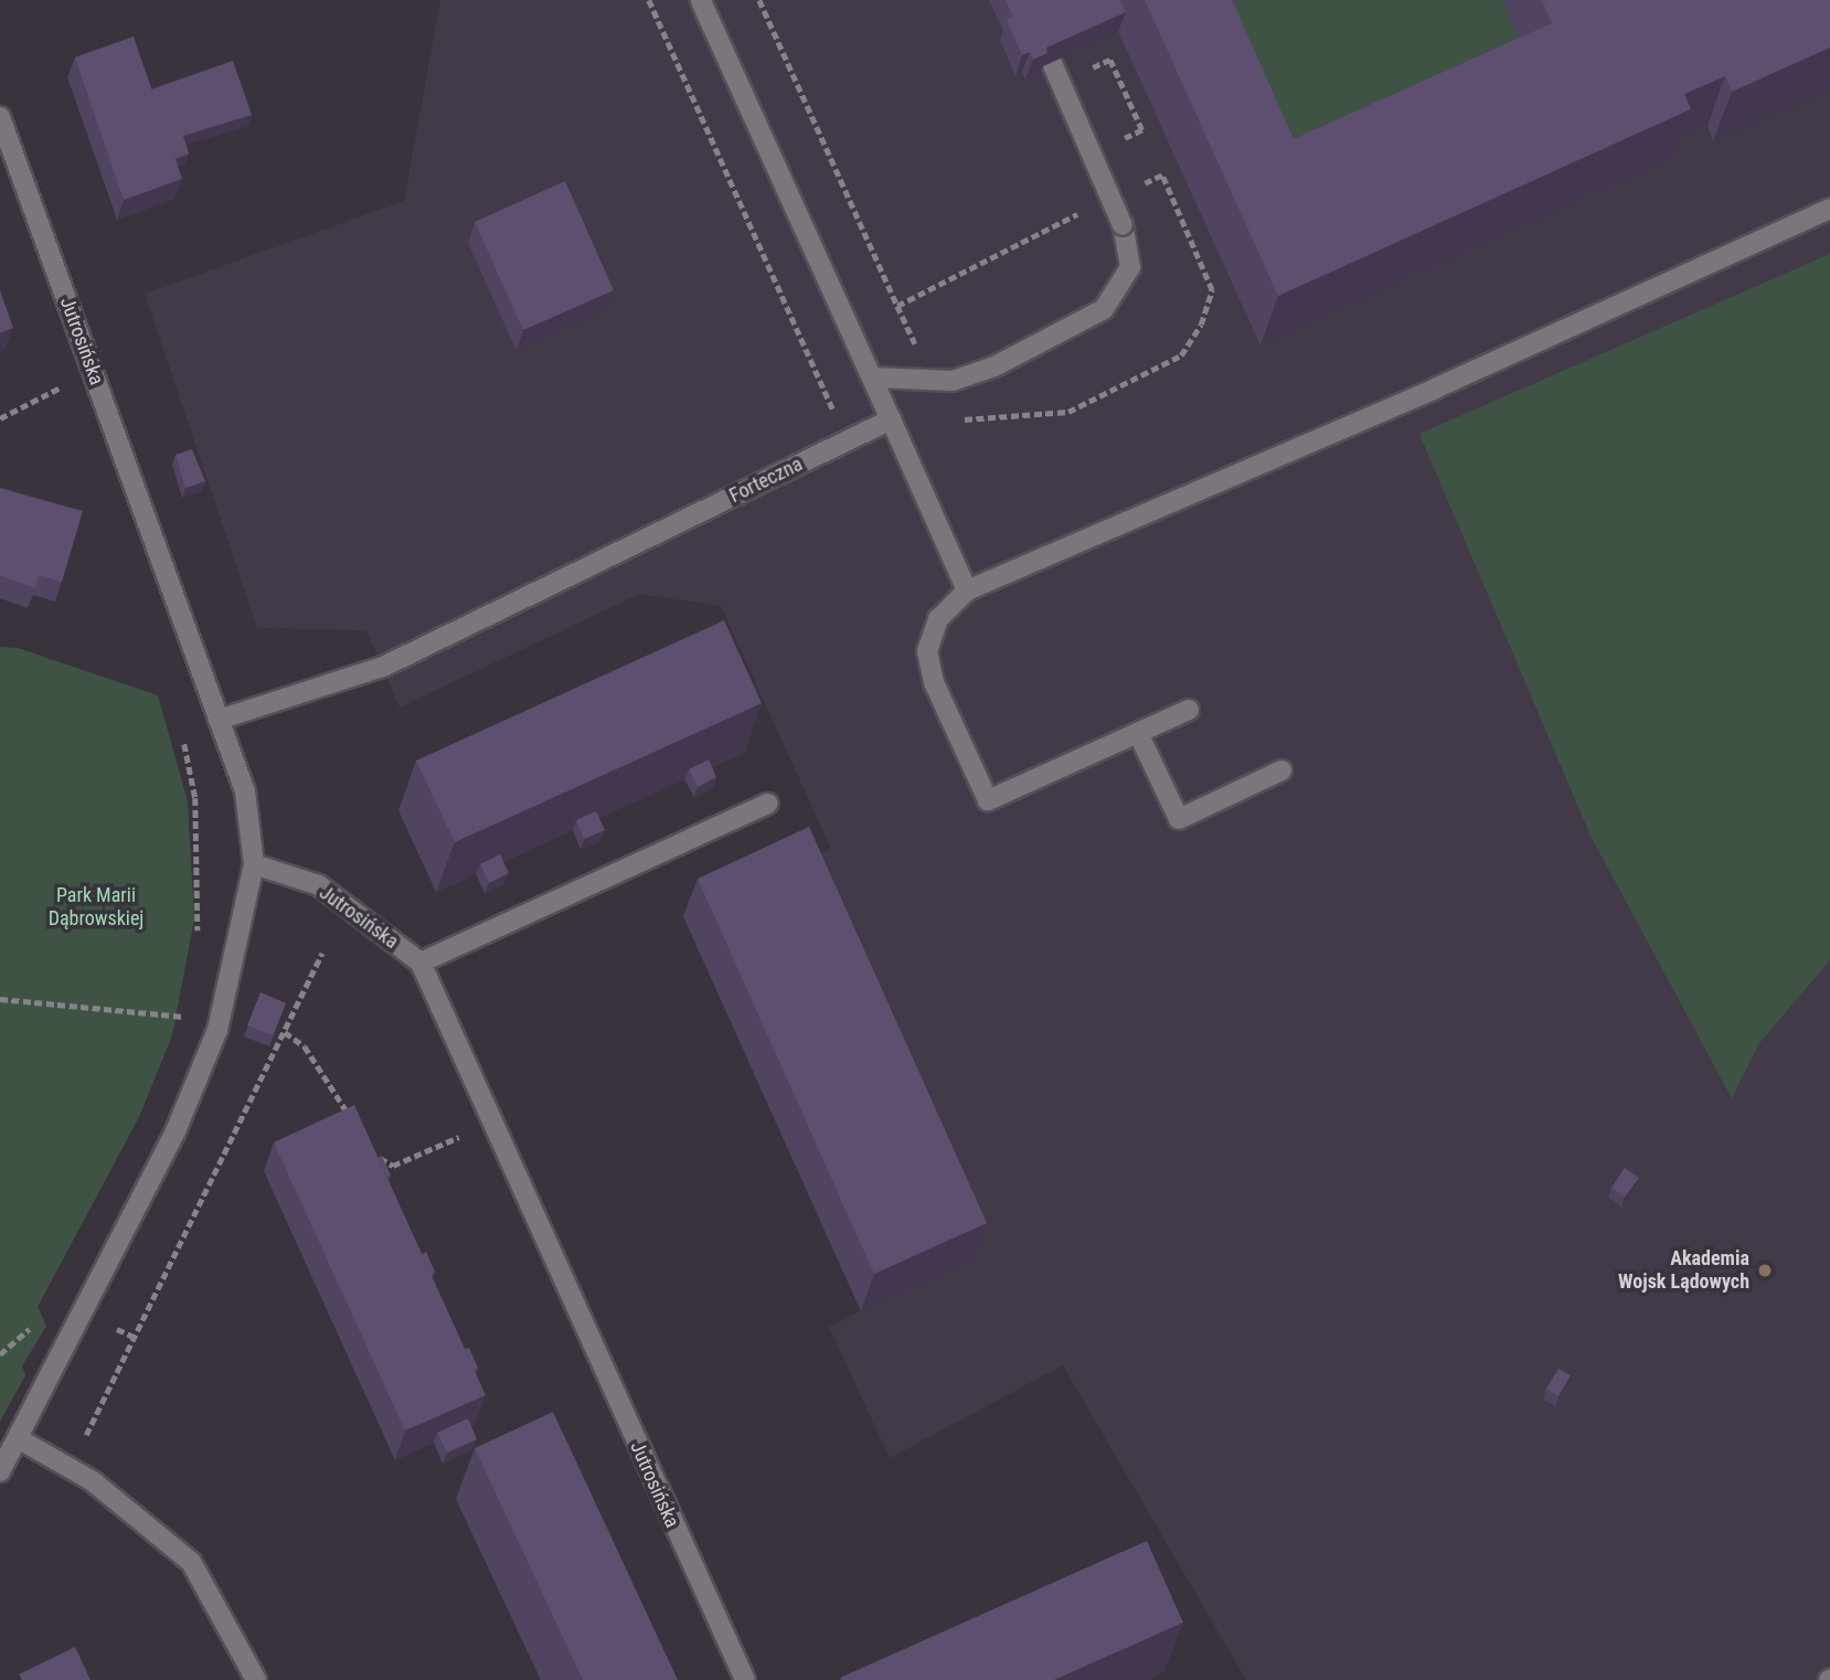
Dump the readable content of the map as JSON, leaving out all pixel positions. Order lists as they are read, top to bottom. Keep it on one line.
{"streets":{"street":["Jutrosińska","Forteczna"]},"crossings":[["Jutrosińska","Forteczna"]],"parks":["Park Marii Dąbrowskiej"],"places":["Akademia Wojsk Lądowych"]}
